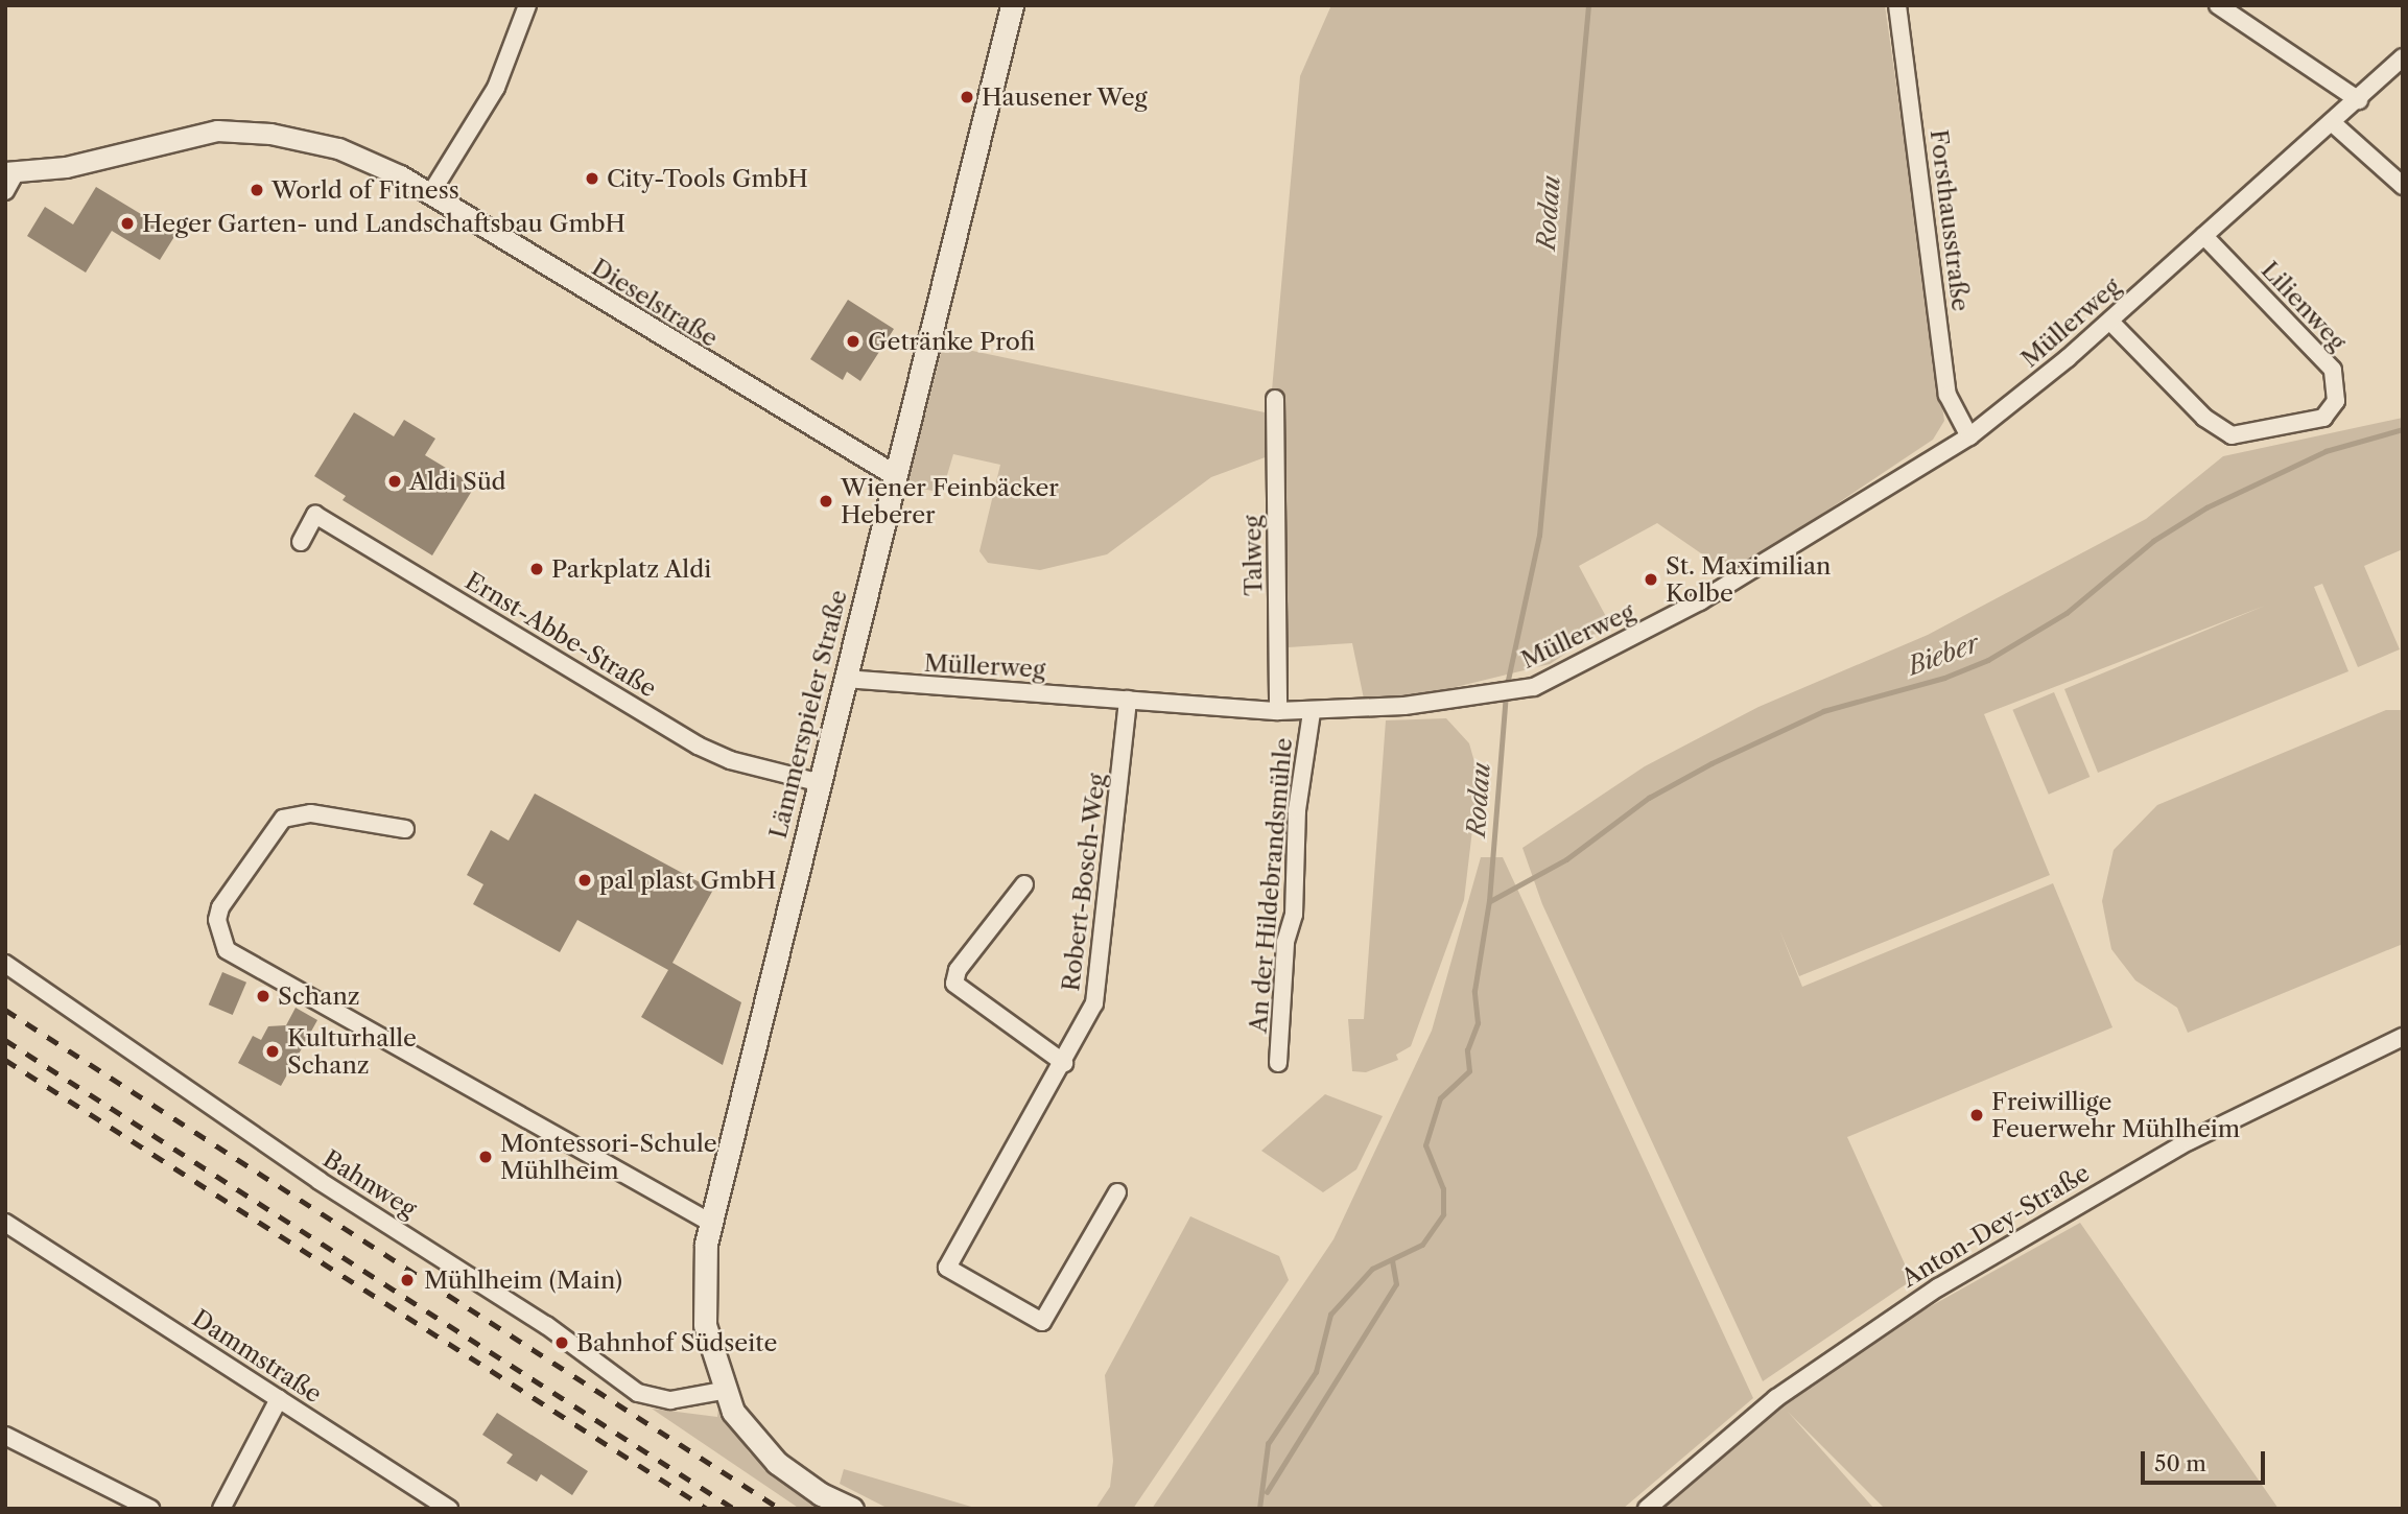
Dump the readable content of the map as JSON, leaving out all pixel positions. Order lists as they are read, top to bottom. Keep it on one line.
{"streets":{"main road":["Lämmerspieler Straße"],"street":["Forsthausstraße","Dieselstraße","Lilienweg","Müllerweg","Talweg","Ernst-Abbe-Straße","Robert-Bosch-Weg","An der Hildebrandsmühle","Bahnweg","Anton-Dey-Straße","Dammstraße"]},"crossings":[["Forsthausstraße","Müllerweg"],["Dieselstraße","Lämmerspieler Straße"],["Lilienweg","Müllerweg"],["Müllerweg","Talweg"],["Müllerweg","Lämmerspieler Straße"],["Müllerweg","Robert-Bosch-Weg"],["Müllerweg","An der Hildebrandsmühle"],["Ernst-Abbe-Straße","Lämmerspieler Straße"],["Lämmerspieler Straße","Bahnweg"]],"water":["Rodau","Bieber"],"places":["Hausener Weg","City-Tools GmbH","World of Fitness","Heger Garten- und Landschaftsbau GmbH","Getränke Profi","Aldi Süd","Wiener Feinbäcker Heberer","Parkplatz Aldi","St. Maximilian Kolbe","pal plast GmbH","Schanz","Kulturhalle Schanz","Freiwillige Feuerwehr Mühlheim","Montessori-Schule Mühlheim","Mühlheim (Main)","Bahnhof Südseite"],"scale_bar":"50 m"}
